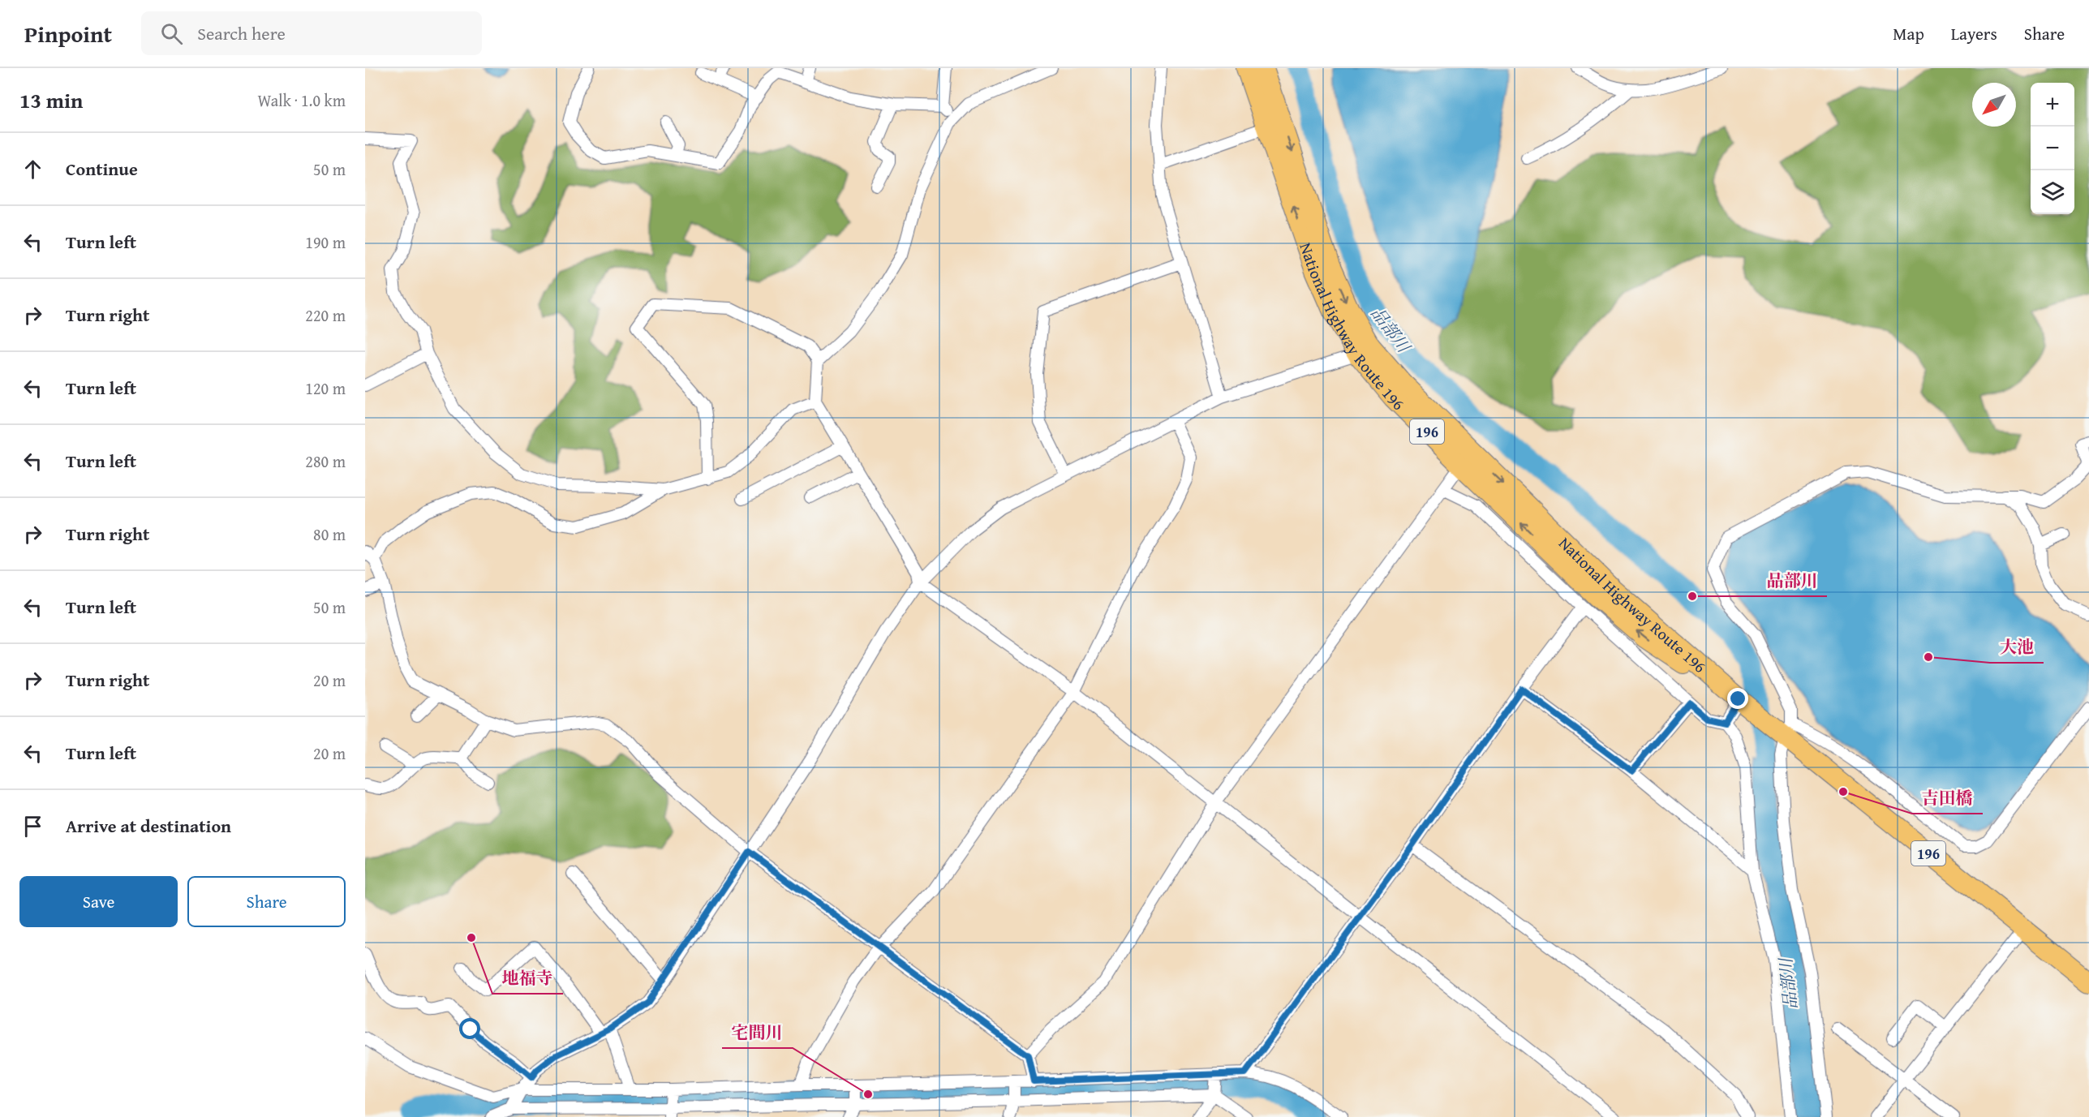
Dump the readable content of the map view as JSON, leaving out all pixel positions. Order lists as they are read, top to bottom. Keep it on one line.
{"streets":{"highway":["National Highway Route 196","196"]},"water":["品部川"],"places":["品部川","大池","吉田橋","地福寺","宅間川"],"north":"bottom left","page":{"header":"Pinpoint","search":"Search here","nav":["Map","Layers","Share"],"heading":["13 min","Walk · 1.0 km"],"map_buttons":["+","−"],"list":[["Continue","50 m"],["Turn left","190 m"],["Turn right","220 m"],["Turn left","120 m"],["Turn left","280 m"],["Turn right","80 m"],["Turn left","50 m"],["Turn right","20 m"],["Turn left","20 m"],"Arrive at destination"],"buttons":["Save","Share"]}}
